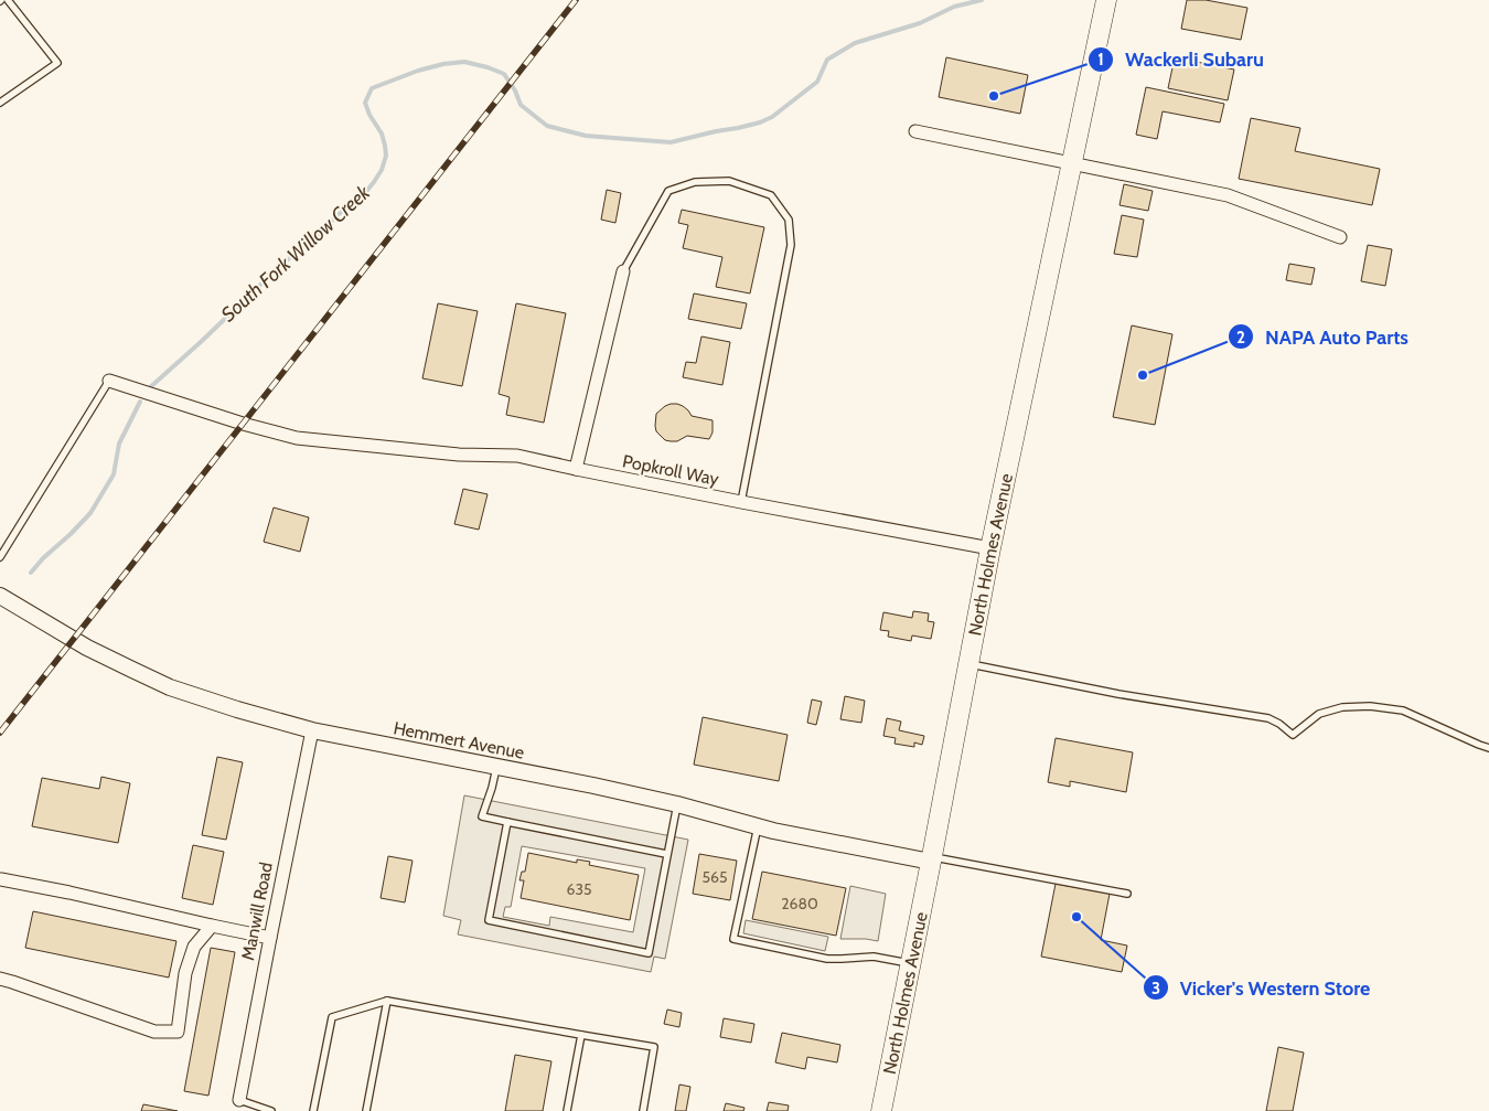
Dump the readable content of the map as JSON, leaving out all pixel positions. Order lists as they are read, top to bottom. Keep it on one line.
{"streets":{"main road":["North Holmes Avenue"],"street":["Popkroll Way","Hemmert Avenue","Manwill Road"]},"crossings":[["Popkroll Way","North Holmes Avenue"],["North Holmes Avenue","Hemmert Avenue"],["Hemmert Avenue","Manwill Road"]],"water":["South Fork Willow Creek"],"places":["Wackerli Subaru","NAPA Auto Parts","Vicker's Western Store"],"house_numbers":["565","635","2680"]}
